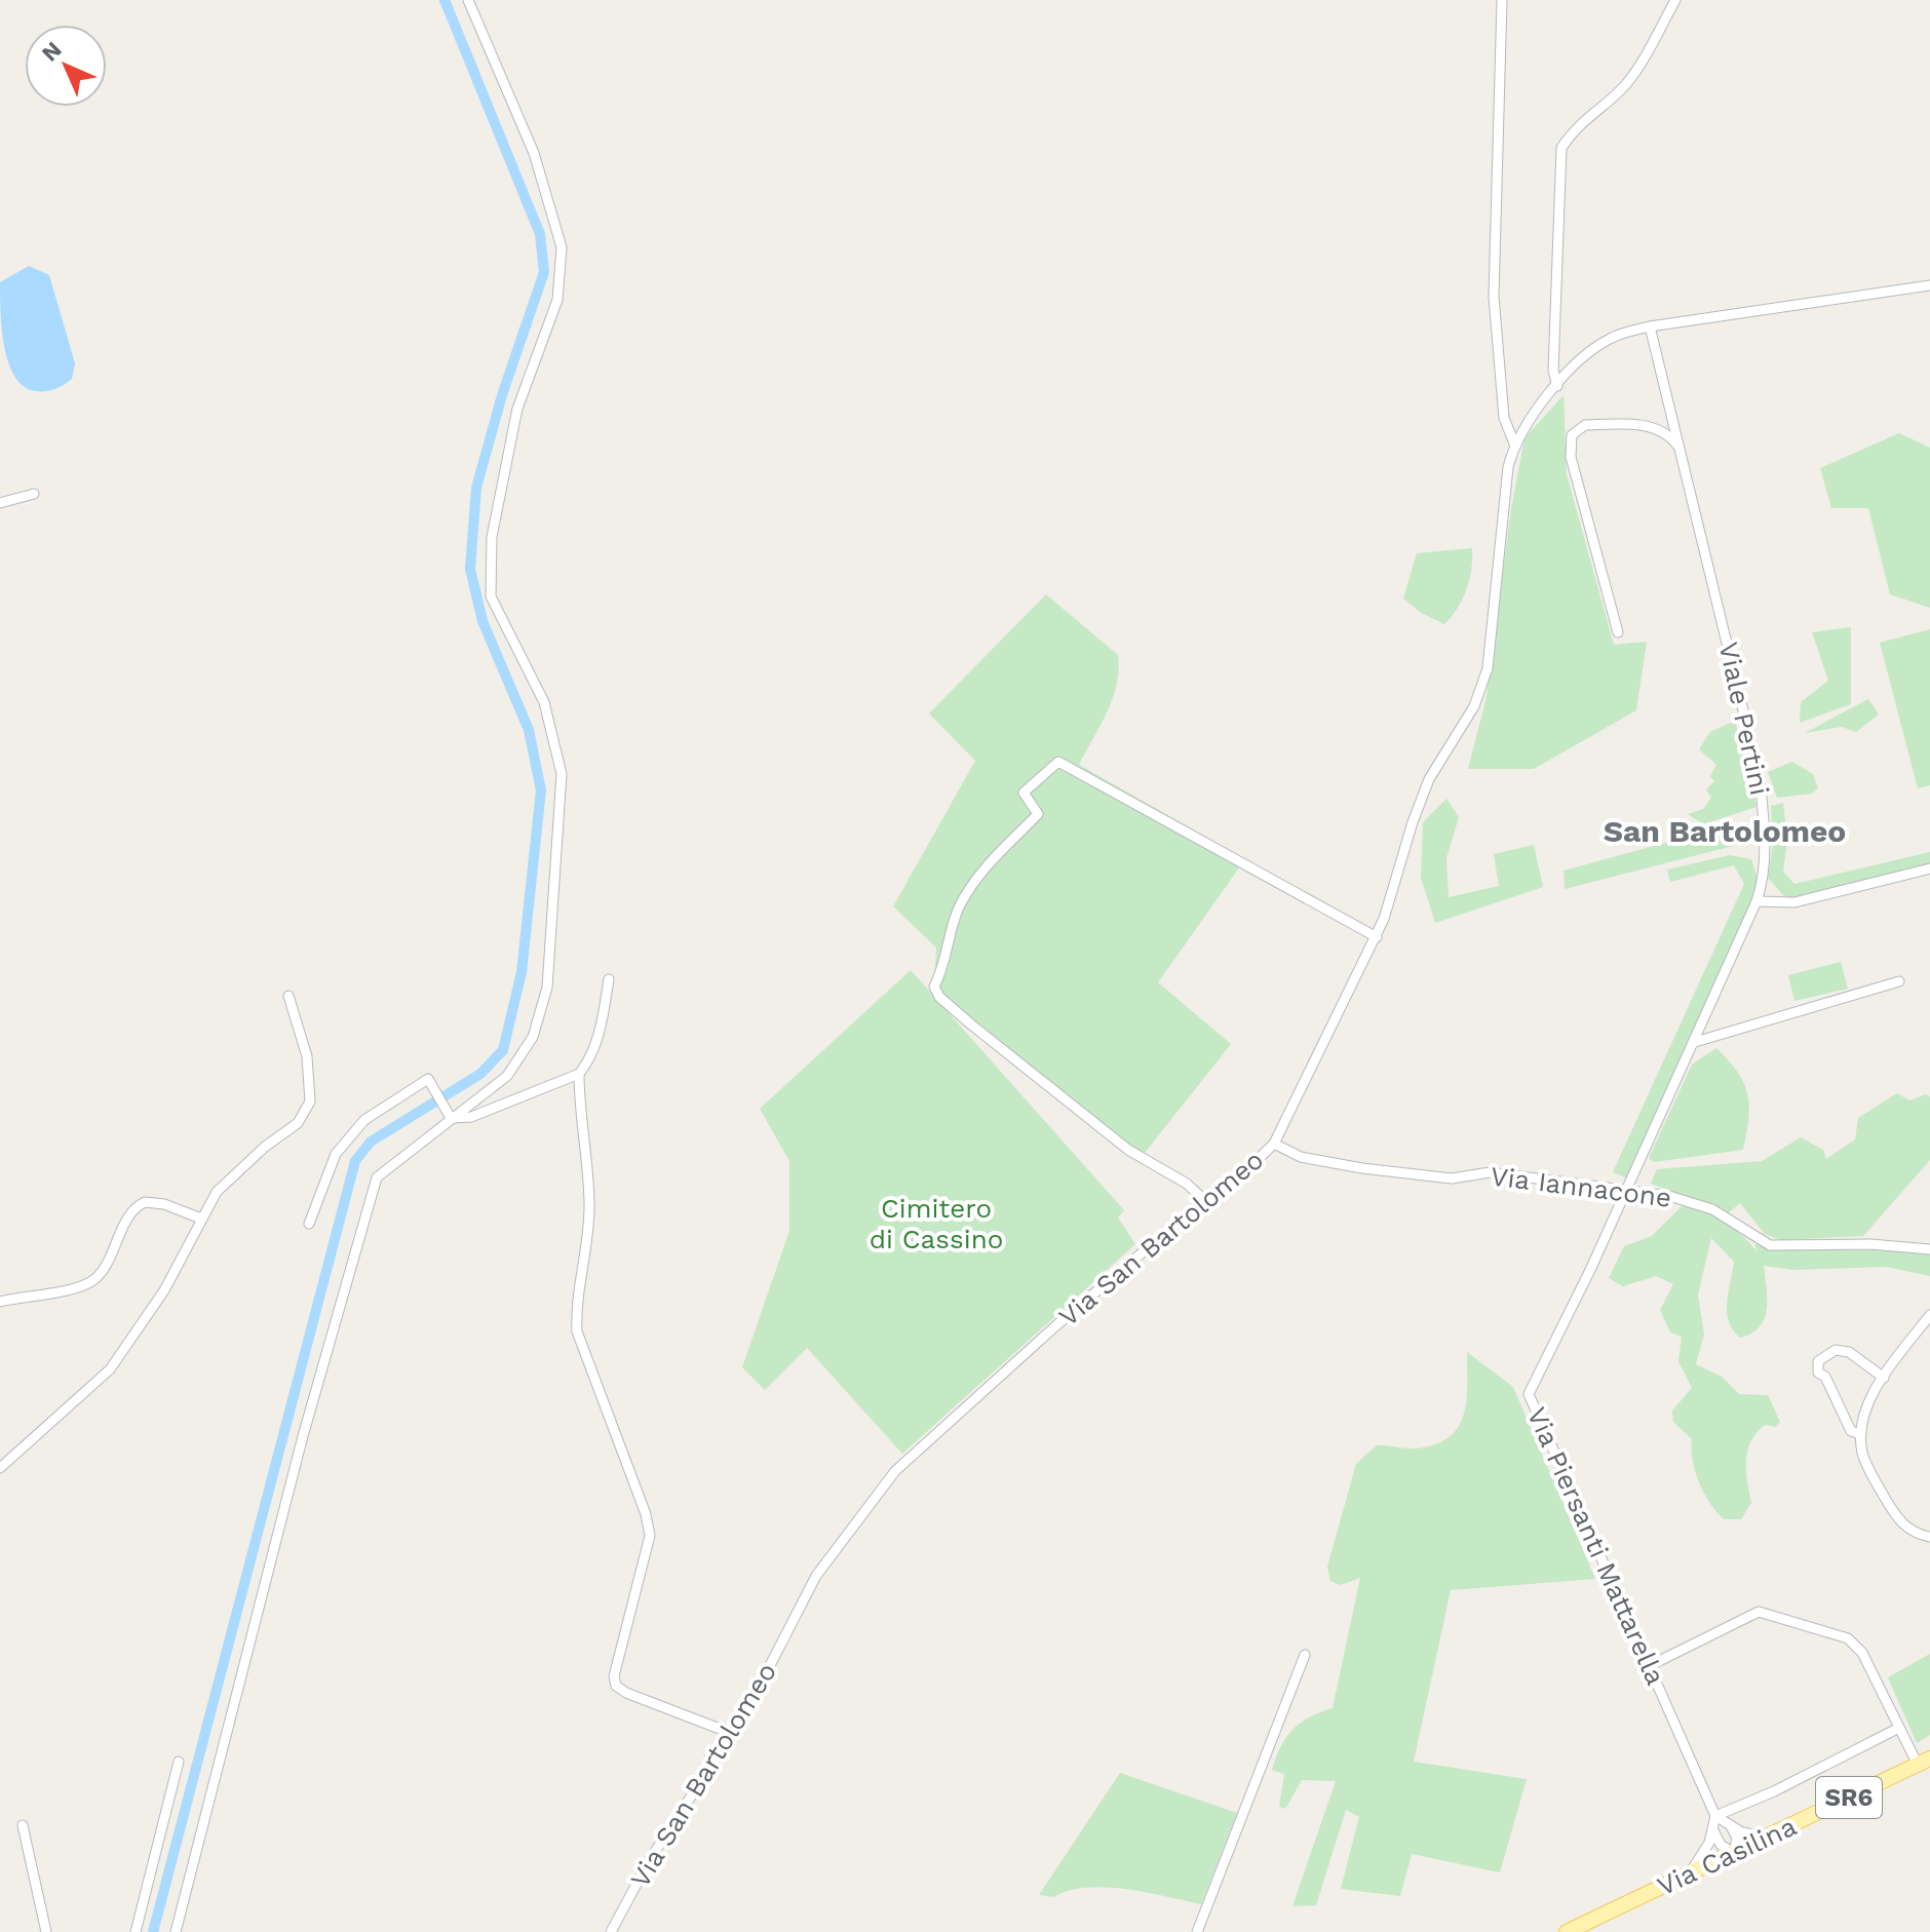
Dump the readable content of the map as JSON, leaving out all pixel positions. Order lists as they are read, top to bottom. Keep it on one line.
{"streets":{"main road":["SR6","Via Casilina"],"street":["Viale Pertini","Via Iannacone","Via San Bartolomeo","Via Piersanti Mattarella"]},"crossings":[["Viale Pertini","Via Iannacone"],["Viale Pertini","Via Piersanti Mattarella"],["Via Iannacone","Via San Bartolomeo"],["Via Iannacone","Via Piersanti Mattarella"]],"districts":["San Bartolomeo"],"parks":["Cimitero di Cassino"],"north":"top left"}
